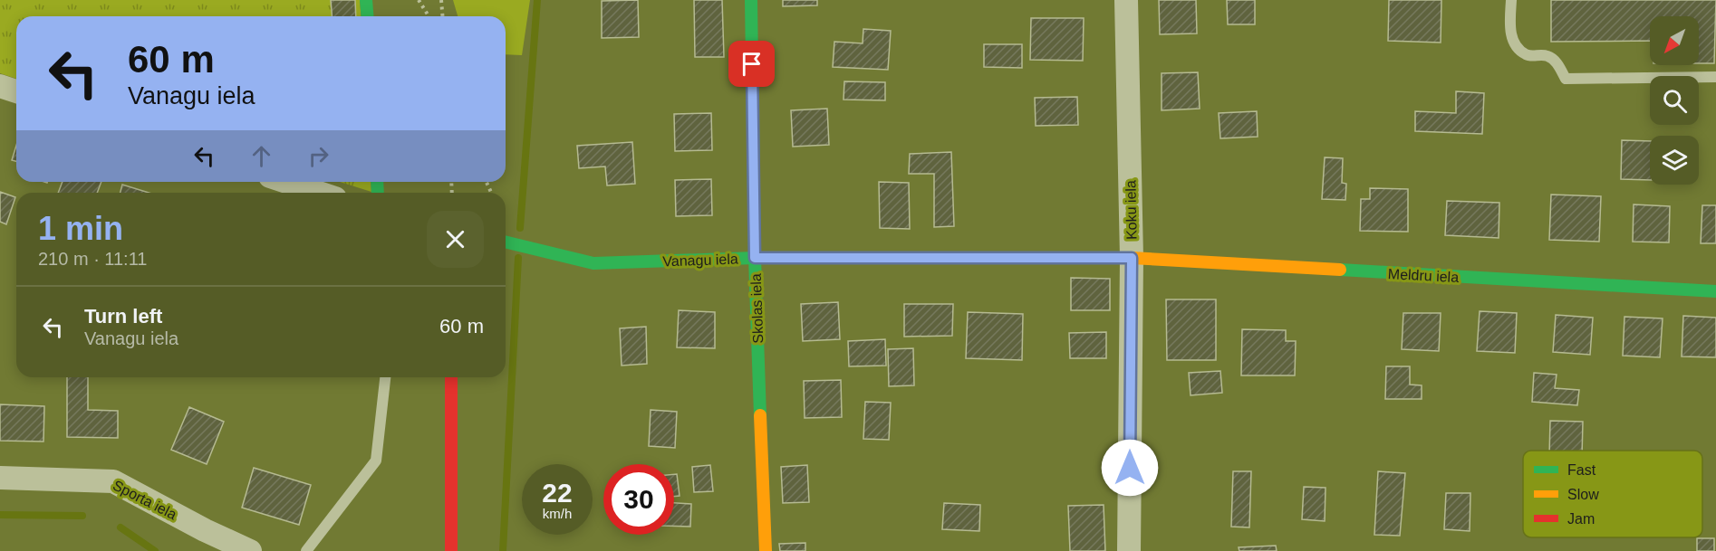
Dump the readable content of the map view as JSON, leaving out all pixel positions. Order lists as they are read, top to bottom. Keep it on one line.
{"streets":{"street":["Koku iela","Vanagu iela","Meldru iela","Skolas iela","Sporta iela"]},"crossings":[["Koku iela","Vanagu iela"],["Koku iela","Meldru iela"],["Vanagu iela","Meldru iela"],["Vanagu iela","Skolas iela"]],"legend":["Fast","Slow","Jam"],"north":"bottom left","page":{"turn":["60 m","Vanagu iela"],"heading":["1 min","210 m · 11:11"],"list":[{"name":"Turn left","note":"Vanagu iela","value":"60 m"}],"speed":"22 km/h","limit":"30"}}
